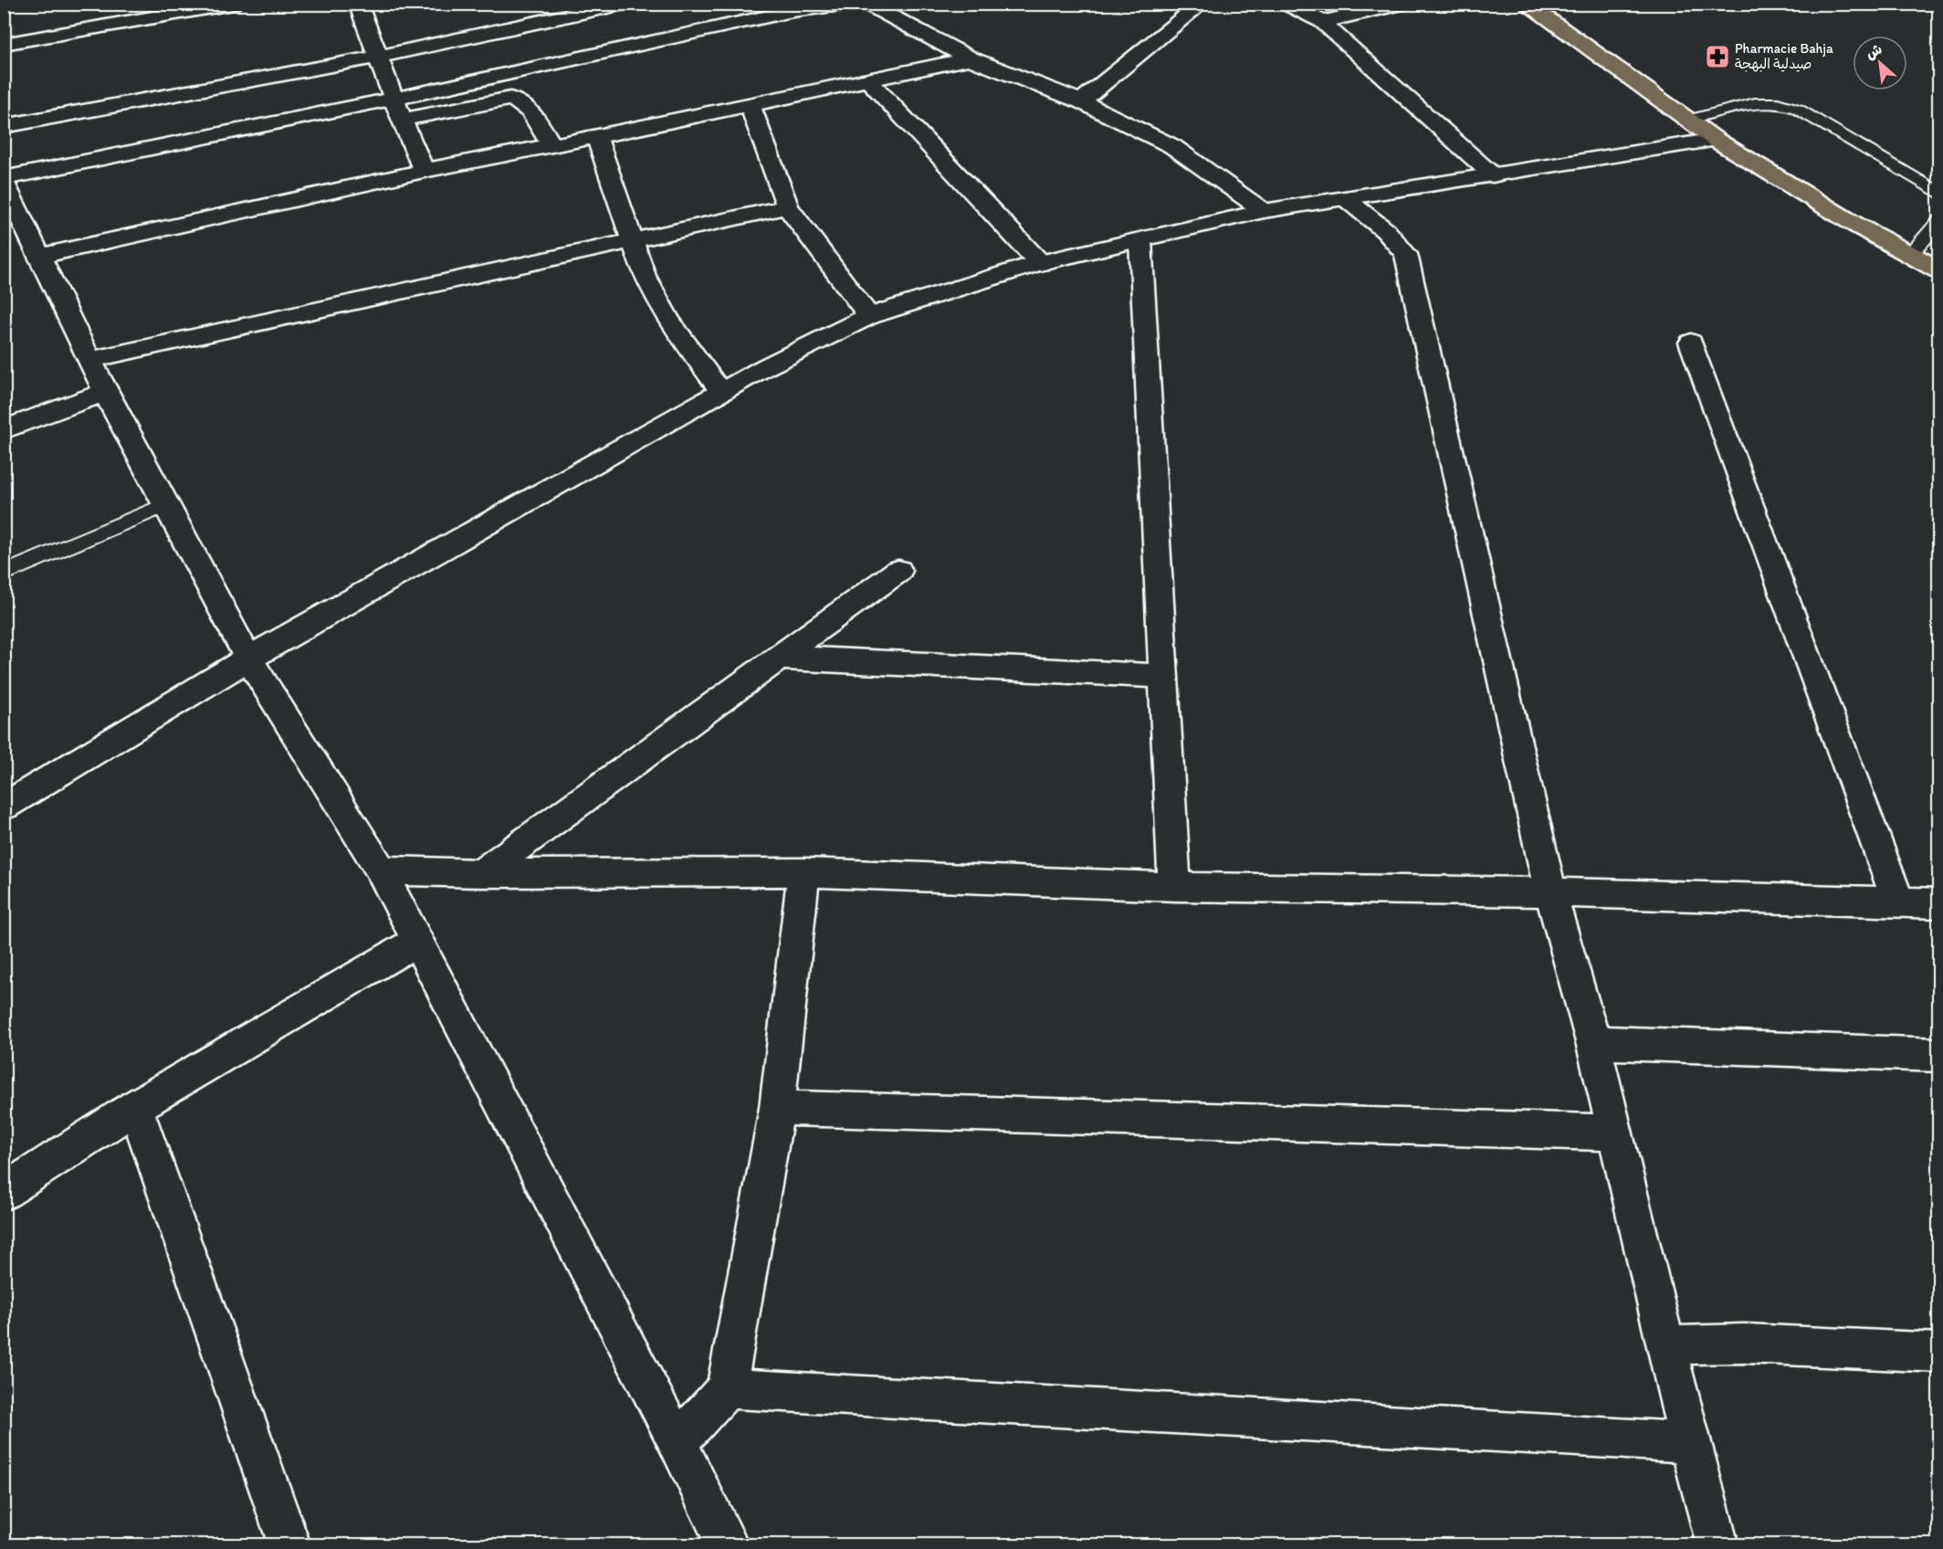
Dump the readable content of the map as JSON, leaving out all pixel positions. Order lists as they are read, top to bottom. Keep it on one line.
{"places":{"pharmacy":["Pharmacie Bahja صيدلية البهجة"]},"north":"top left"}
